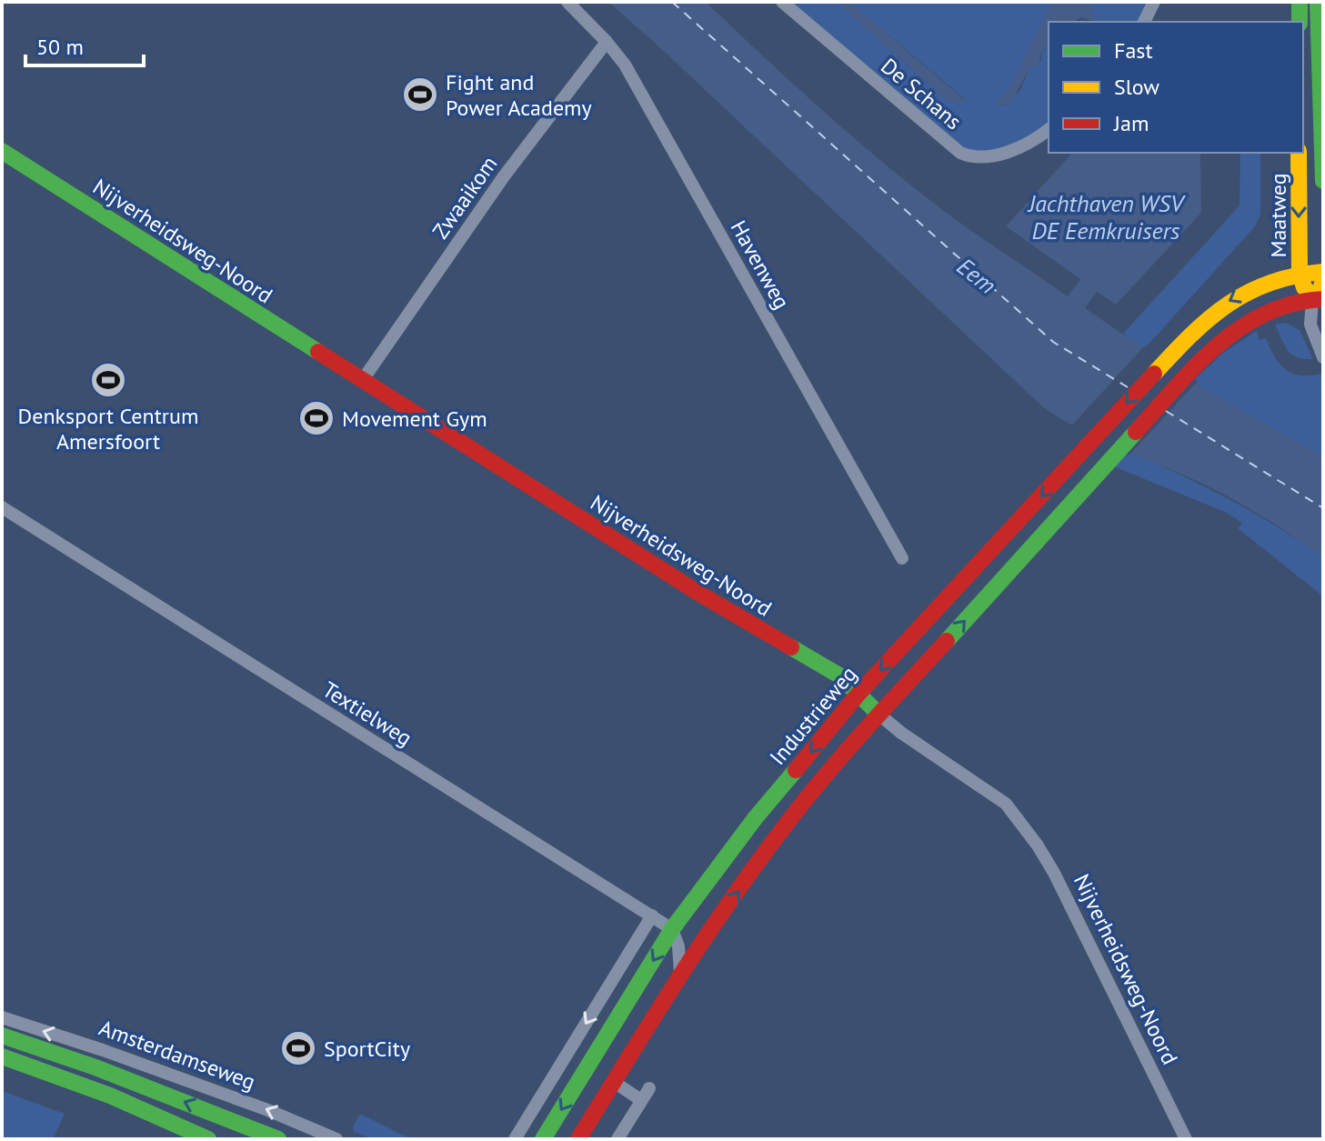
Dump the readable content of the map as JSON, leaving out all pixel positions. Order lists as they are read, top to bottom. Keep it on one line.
{"streets":{"main road":["Maatweg","Nijverheidsweg-Noord","Industrieweg","Amsterdamseweg"],"street":["De Schans","Zwaaikom","Havenweg","Textielweg"]},"crossings":[["Zwaaikom","Nijverheidsweg-Noord"],["Zwaaikom","Havenweg"],["Maatweg","Industrieweg"],["Nijverheidsweg-Noord","Industrieweg"],["Textielweg","Industrieweg"]],"one_way":["Maatweg","Amsterdamseweg"],"water":["Jachthaven WSV DE Eemkruisers","Eem"],"places":{"sports":["Fight and Power Academy","Denksport Centrum Amersfoort","Movement Gym","SportCity"]},"legend":["Fast","Slow","Jam"],"scale_bar":"50 m"}
